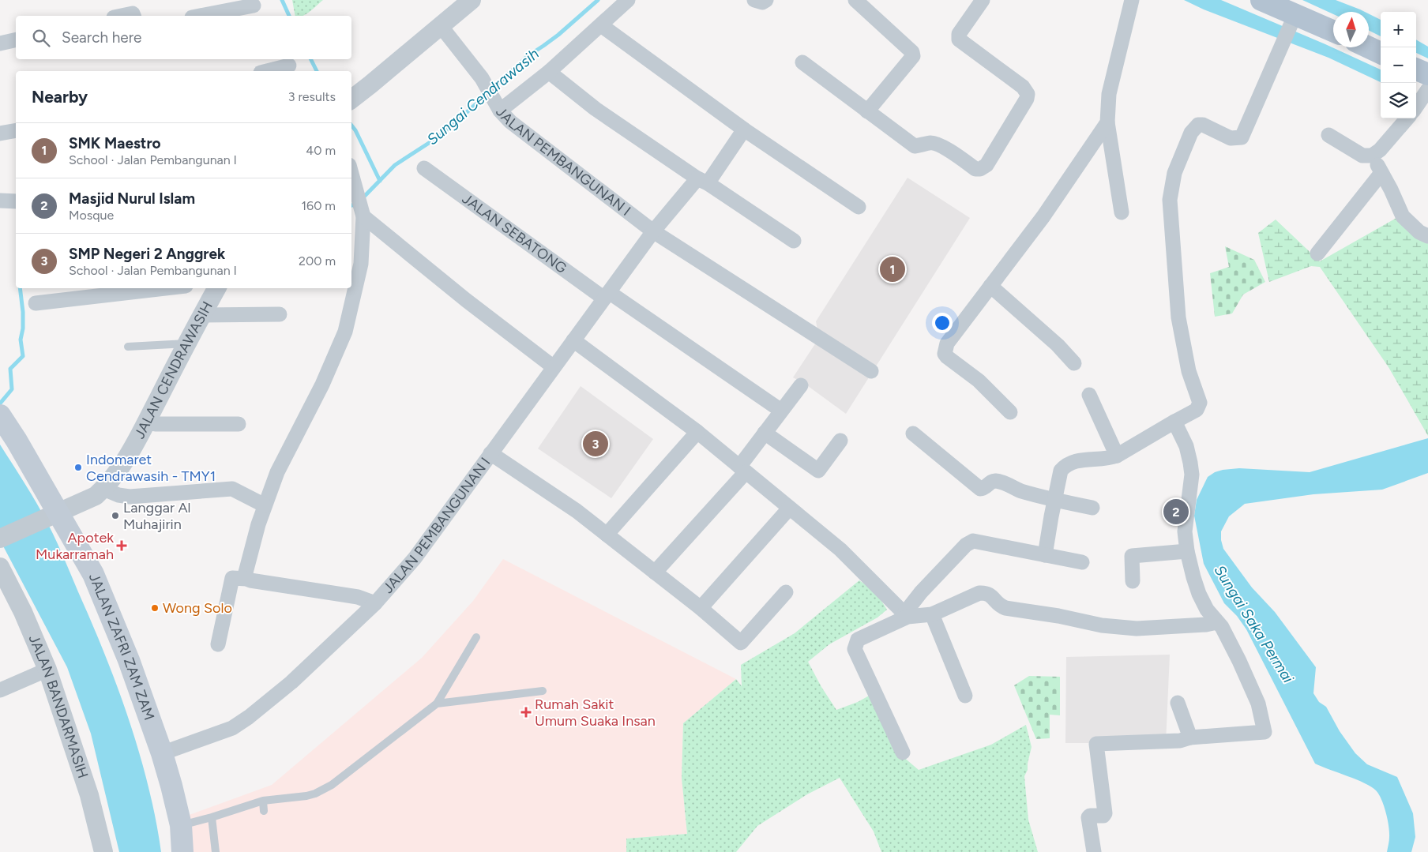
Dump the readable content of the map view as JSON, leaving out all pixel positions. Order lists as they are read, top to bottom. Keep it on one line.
{"streets":{"main road":["JALAN ZAFRI ZAM ZAM"],"street":["JALAN PEMBANGUNAN I","JALAN SEBATONG","JALAN CENDRAWASIH","JALAN BANDARMASIH"]},"crossings":[["JALAN PEMBANGUNAN I","JALAN SEBATONG"],["JALAN PEMBANGUNAN I","JALAN ZAFRI ZAM ZAM"],["JALAN CENDRAWASIH","JALAN ZAFRI ZAM ZAM"]],"water":["Sungai Cendrawasih","Sungai Saka Permai"],"places":{"other":["Indomaret Cendrawasih - TMY1","Langgar Al Muhajirin","Wong Solo"],"health":["Apotek Mukarramah","Rumah Sakit Umum Suaka Insan"]},"north":"top","page":{"map_buttons":["+","−"],"search":"Search here","heading":["Nearby","3 results"],"list":[{"mark":"1","name":"SMK Maestro","note":"School · Jalan Pembangunan I","value":"40 m"},{"mark":"2","name":"Masjid Nurul Islam","note":"Mosque","value":"160 m"},{"mark":"3","name":"SMP Negeri 2 Anggrek","note":"School · Jalan Pembangunan I","value":"200 m"}],"pins":["1","3","2"]}}
